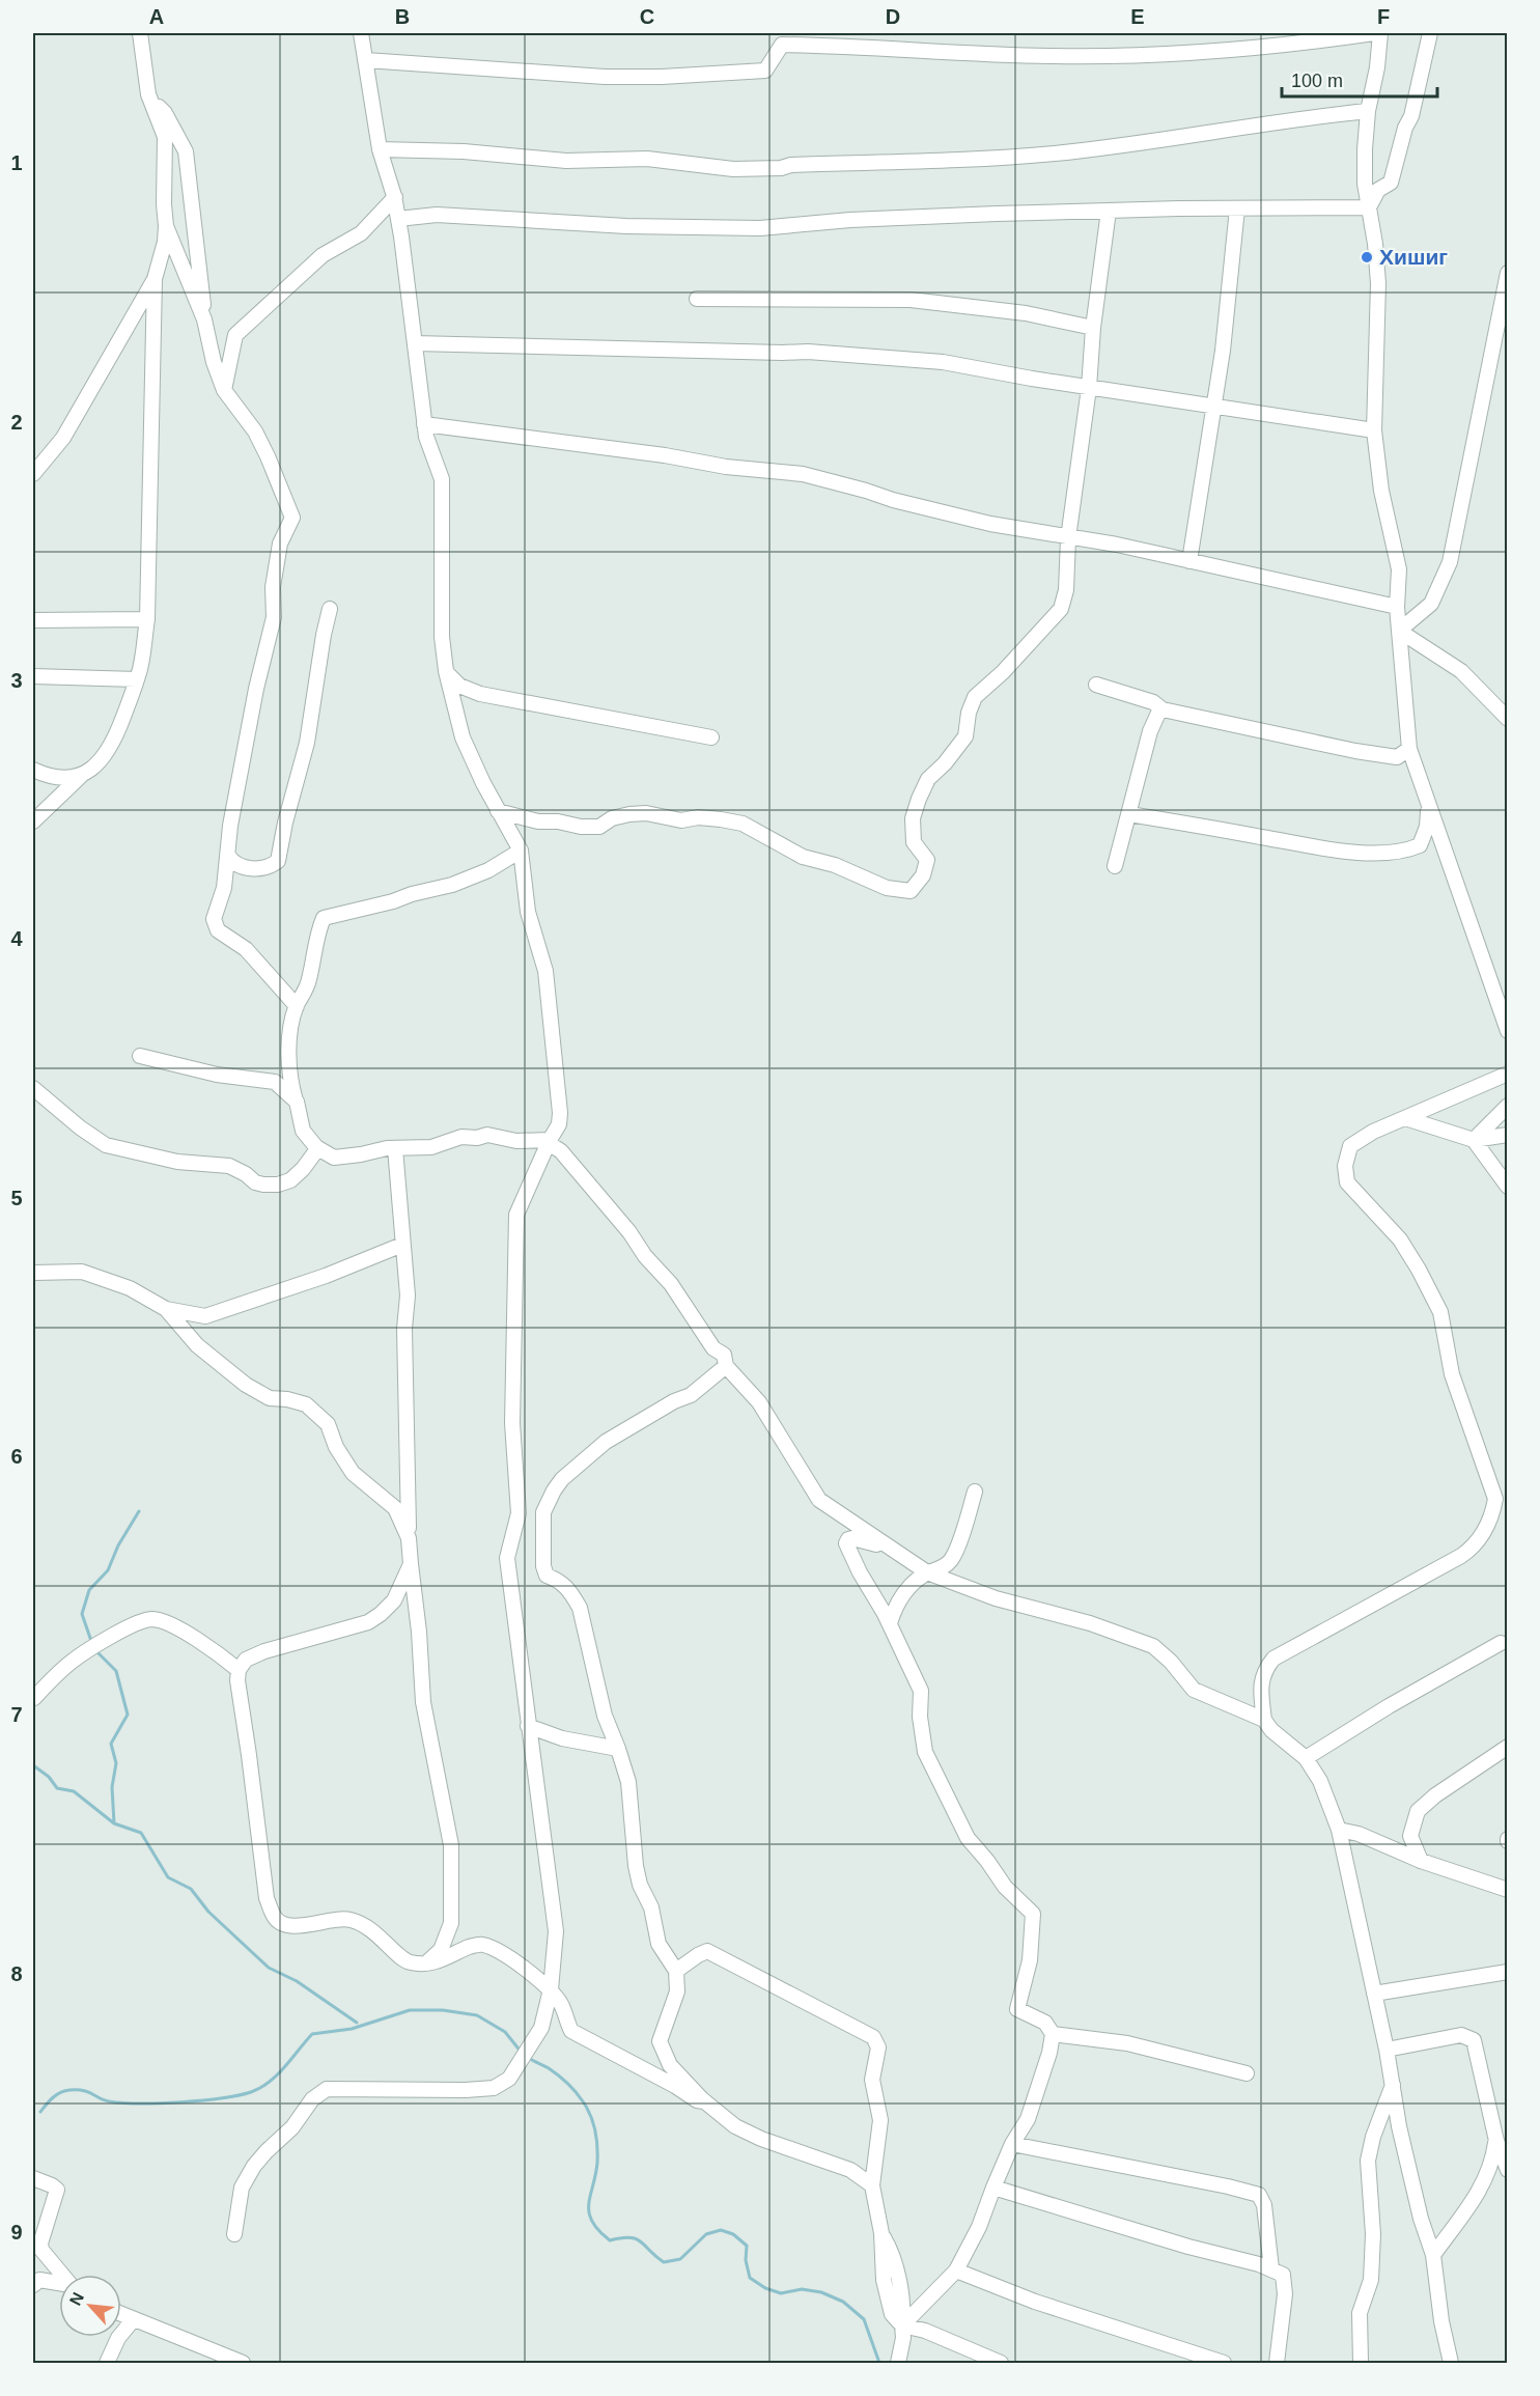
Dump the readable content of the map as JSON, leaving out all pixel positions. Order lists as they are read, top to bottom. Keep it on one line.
{"places":["Хишиг"],"scale_bar":"100 m","north":"top left","grid":{"columns":["A","B","C","D","E","F"],"rows":["1","2","3","4","5","6","7","8","9"]}}
